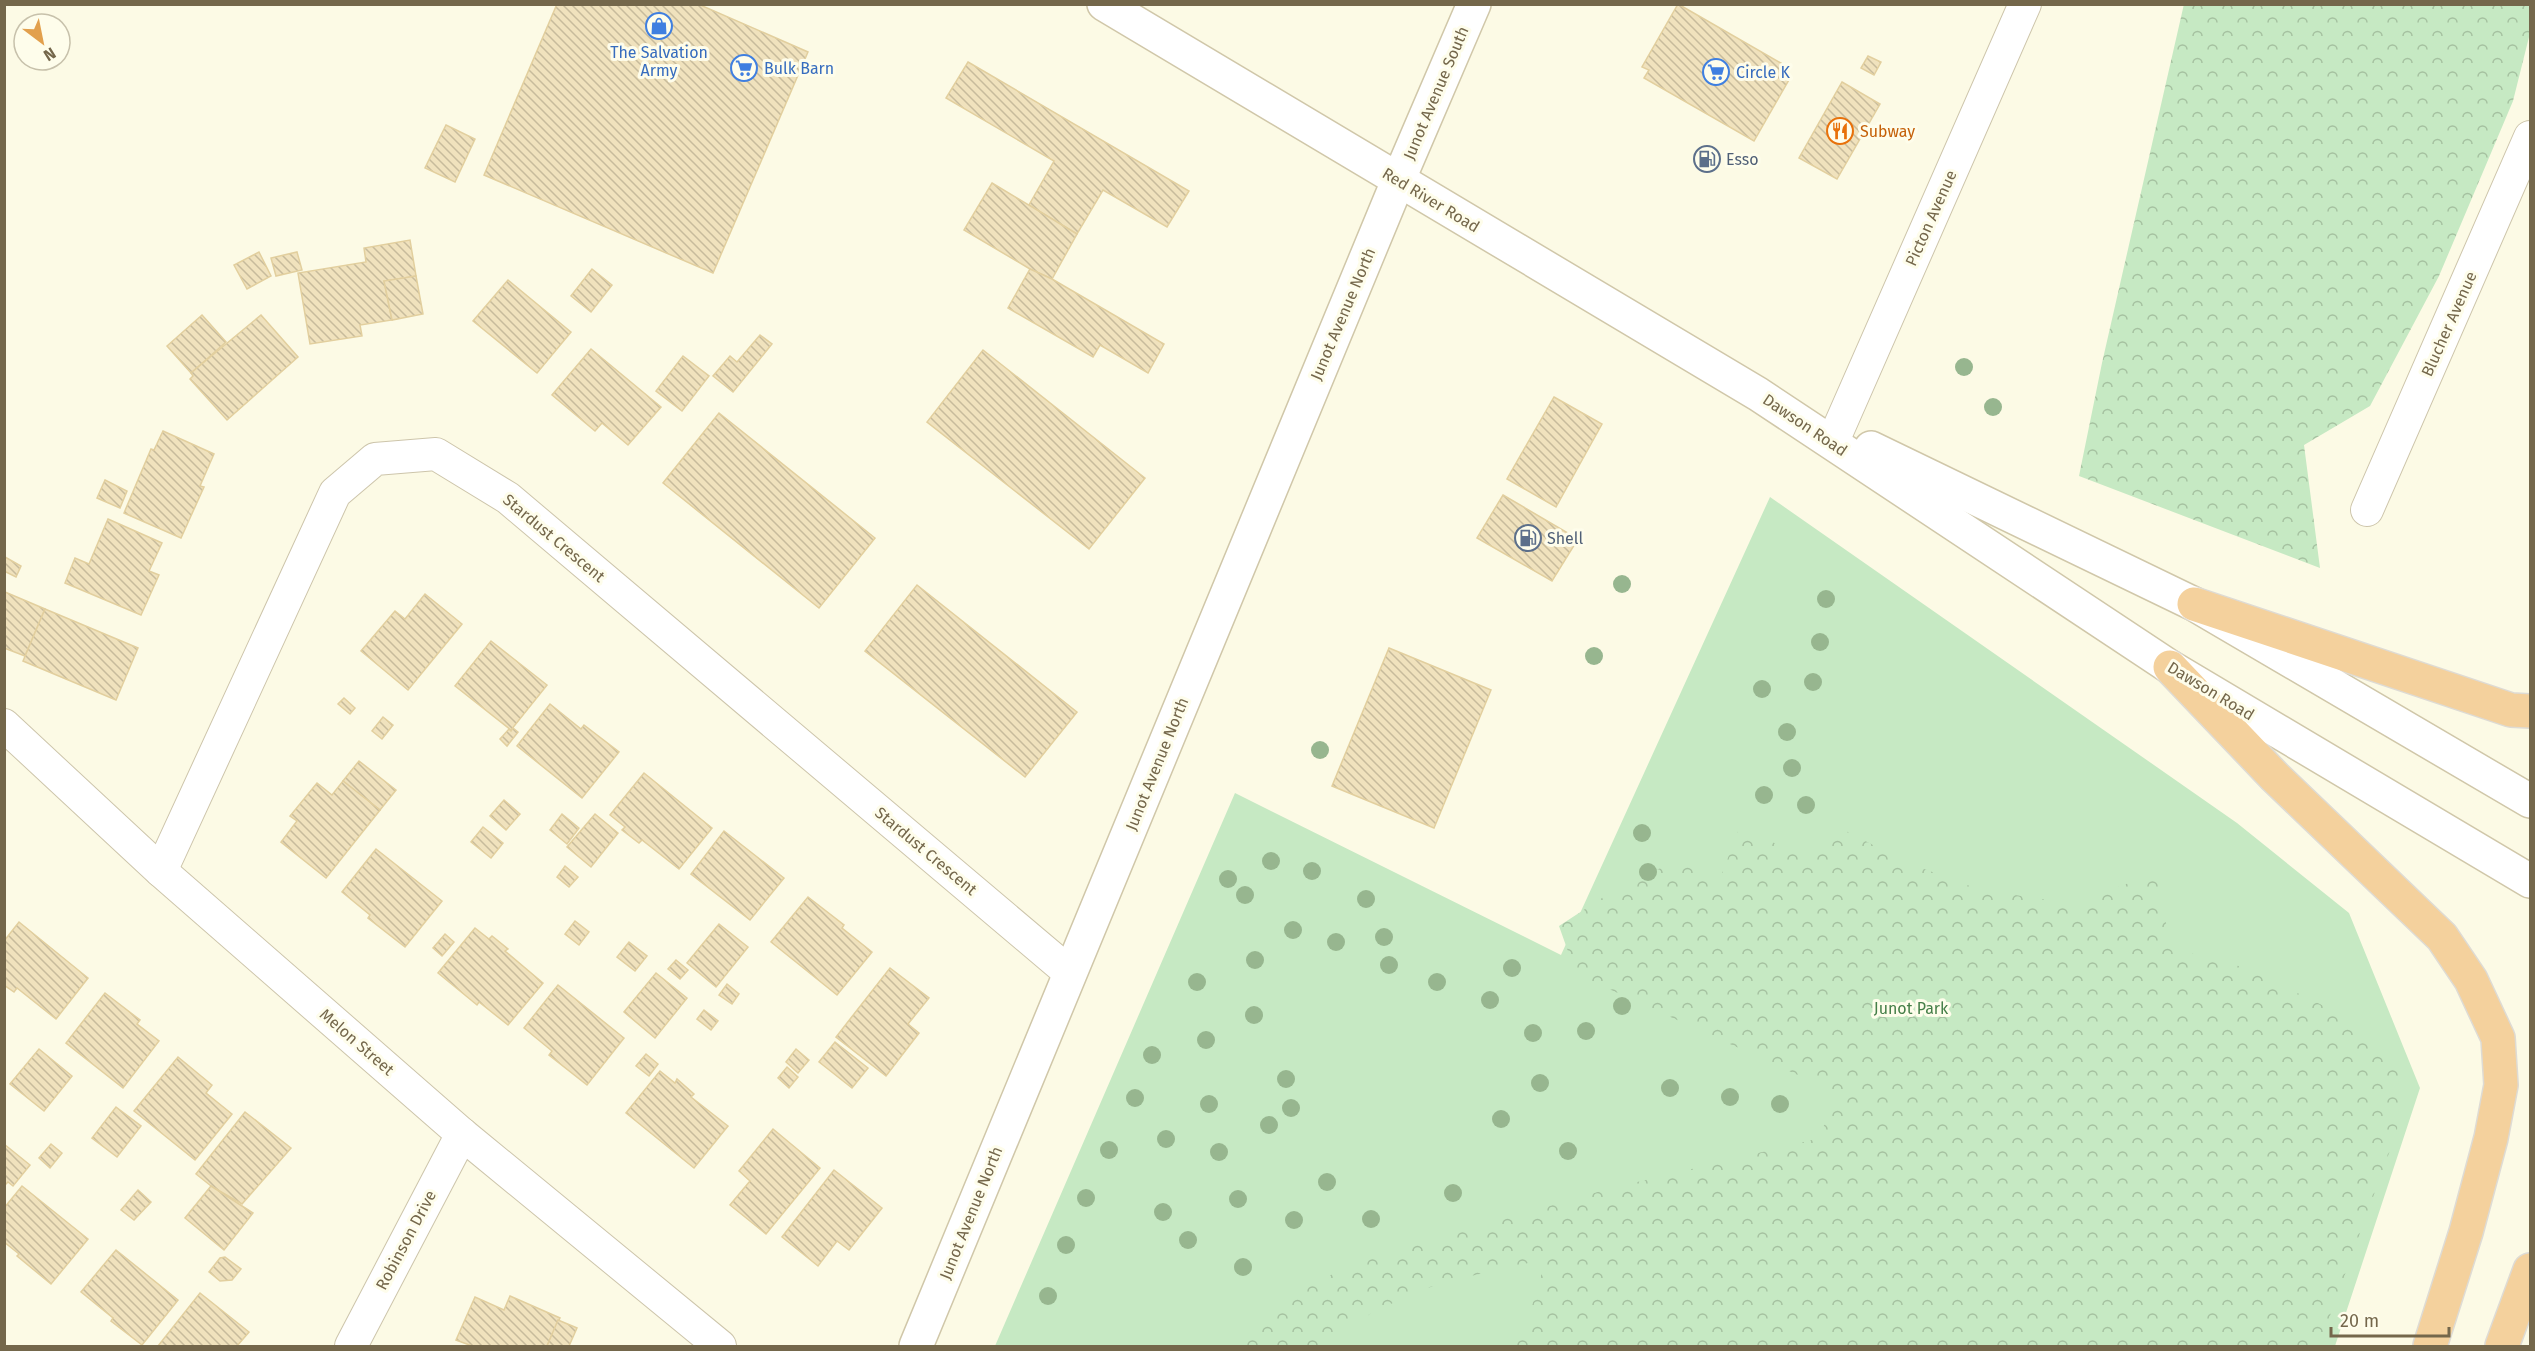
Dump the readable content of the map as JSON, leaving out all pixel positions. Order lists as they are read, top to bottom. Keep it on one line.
{"streets":{"main road":["Junot Avenue South","Red River Road","Junot Avenue North","Dawson Road"],"street":["Picton Avenue","Blucher Avenue","Stardust Crescent","Melon Street","Robinson Drive"]},"crossings":[["Junot Avenue South","Red River Road"],["Junot Avenue South","Junot Avenue North"],["Red River Road","Junot Avenue North"],["Red River Road","Dawson Road"],["Picton Avenue","Dawson Road"],["Junot Avenue North","Stardust Crescent"],["Stardust Crescent","Melon Street"],["Melon Street","Robinson Drive"]],"parks":["Junot Park"],"places":{"shop":["The Salvation Army"],"supermarket":["Bulk Barn","Circle K"],"restaurant":["Subway"],"fuel station":["Esso","Shell"]},"scale_bar":"20 m","north":"bottom right"}
